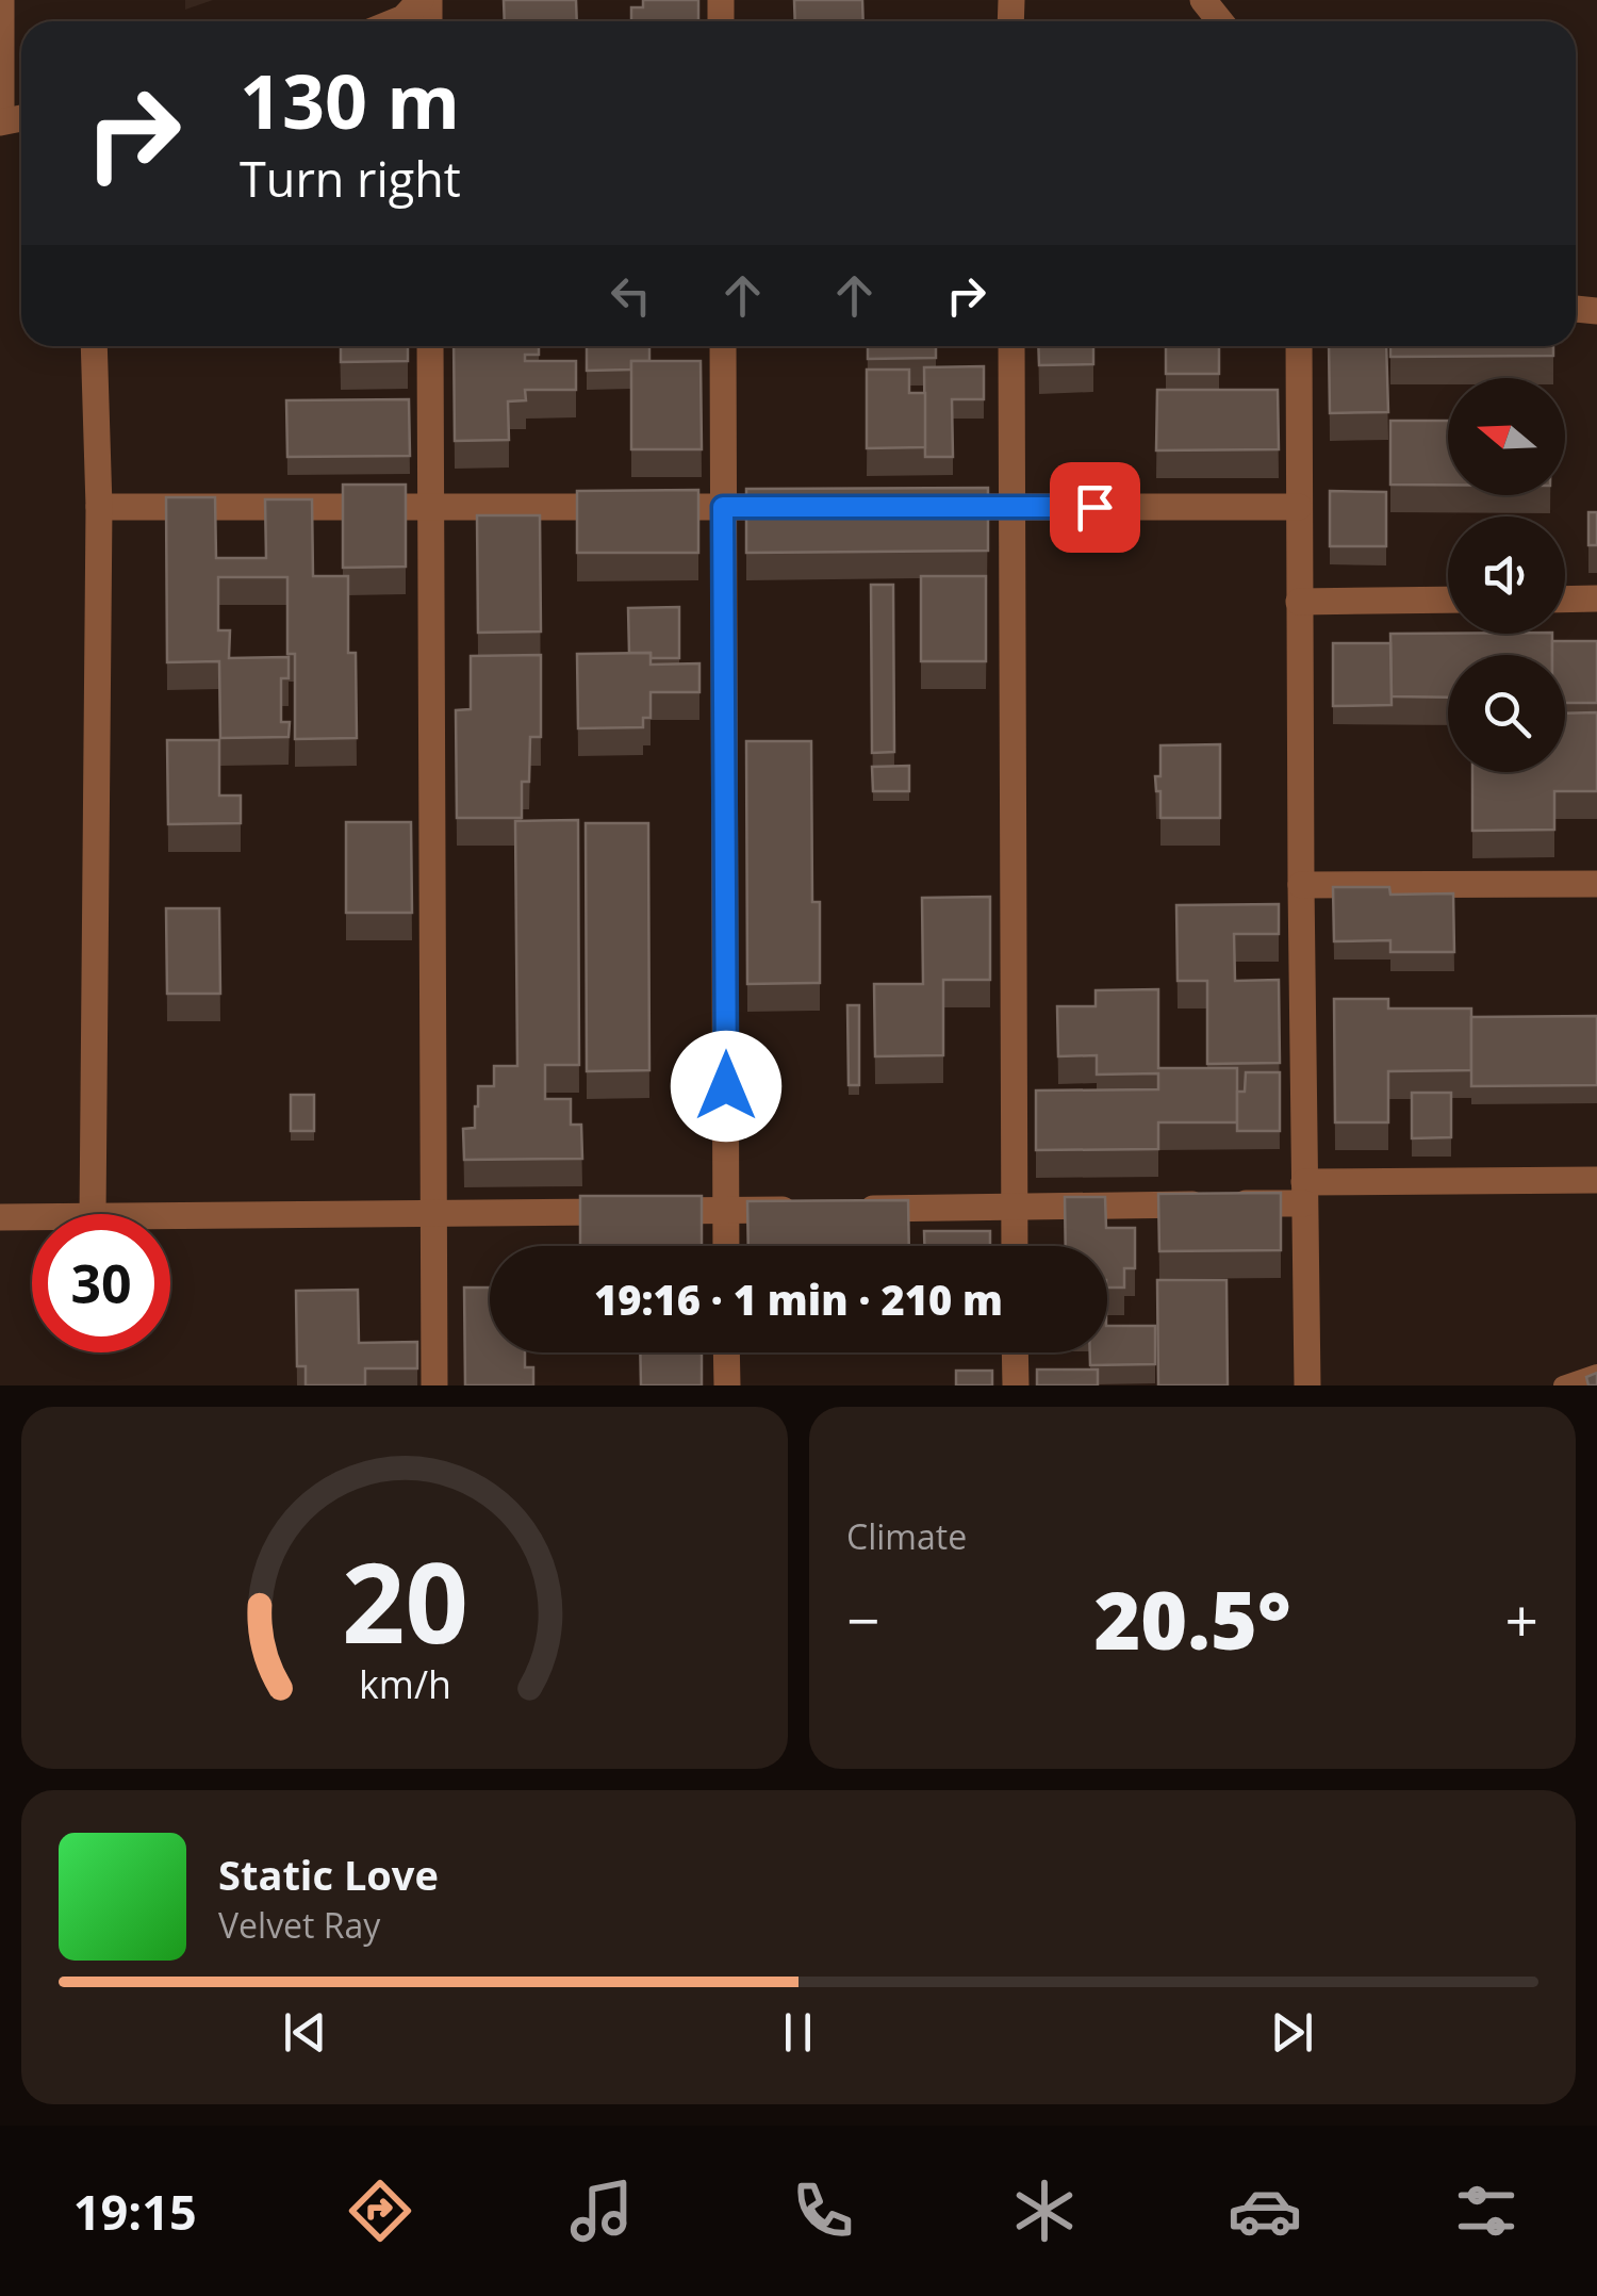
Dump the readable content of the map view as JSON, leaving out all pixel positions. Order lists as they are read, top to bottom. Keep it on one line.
{"north":"left","page":{"turn":["130 m","Turn right"],"limit":"30","trip":"19:16 · 1 min · 210 m","tile":"Climate","heat":["−","20.5°","+"],"song":["Static Love","Velvet Ray"],"tabs":"19:15","gauge":["20","km/h"]}}
